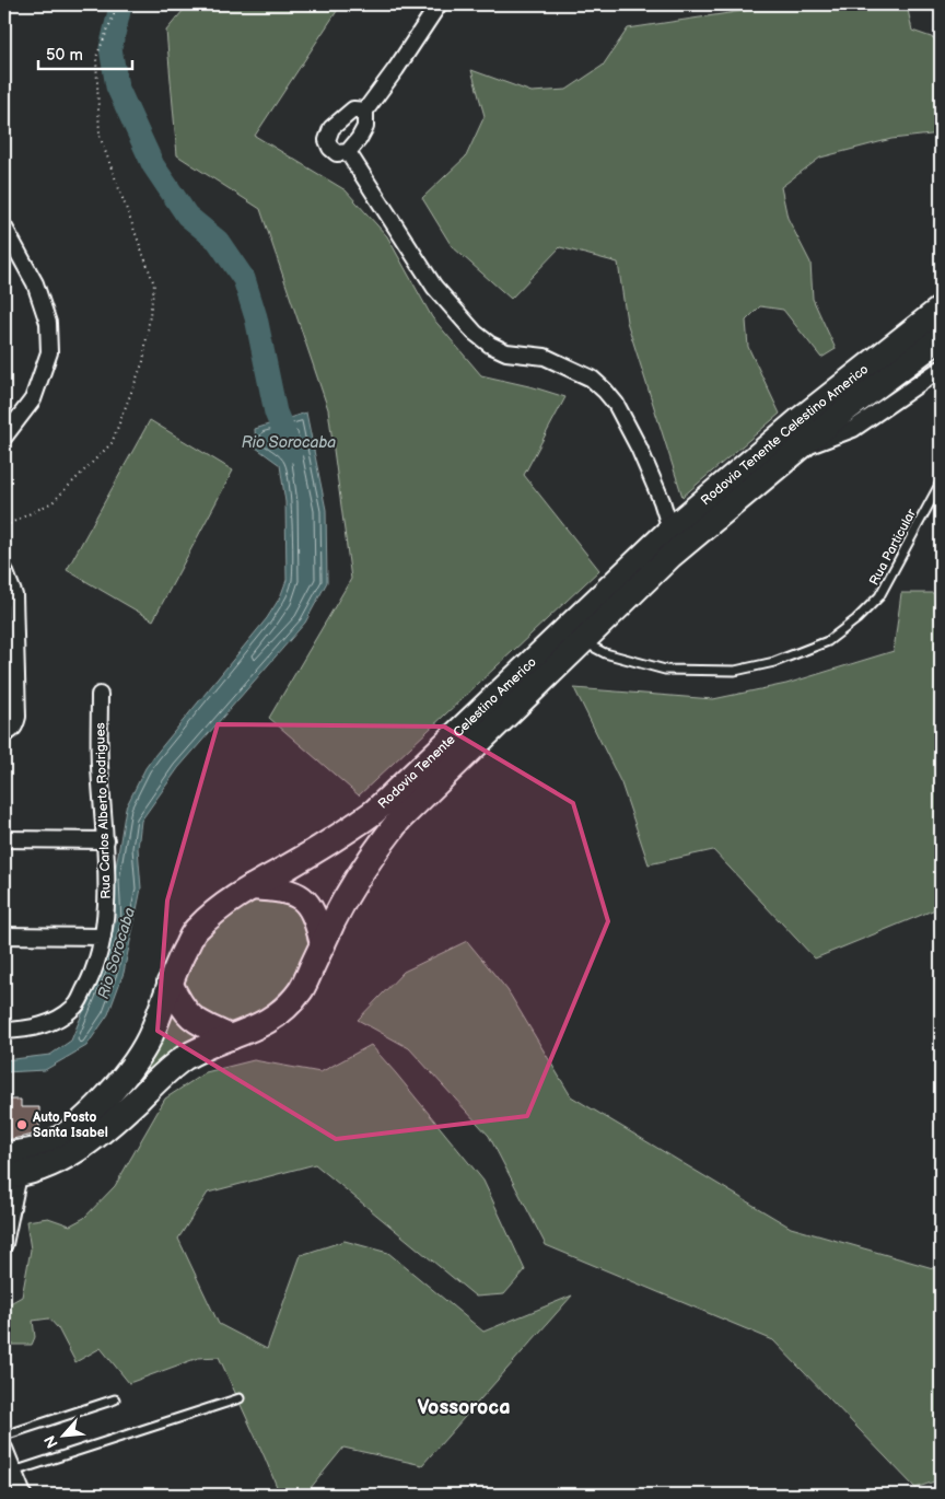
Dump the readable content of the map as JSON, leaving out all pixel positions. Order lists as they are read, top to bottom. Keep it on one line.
{"streets":{"highway":["Rodovia Tenente Celestino Americo"],"street":["Rua Carlos Alberto Rodrigues"],"lane":["Rua Particular"]},"crossings":[["Rodovia Tenente Celestino Americo","Rua Particular"]],"districts":["Vossoroca"],"water":["Rio Sorocaba"],"places":["Auto Posto Santa Isabel"],"scale_bar":"50 m","north":"bottom left"}
